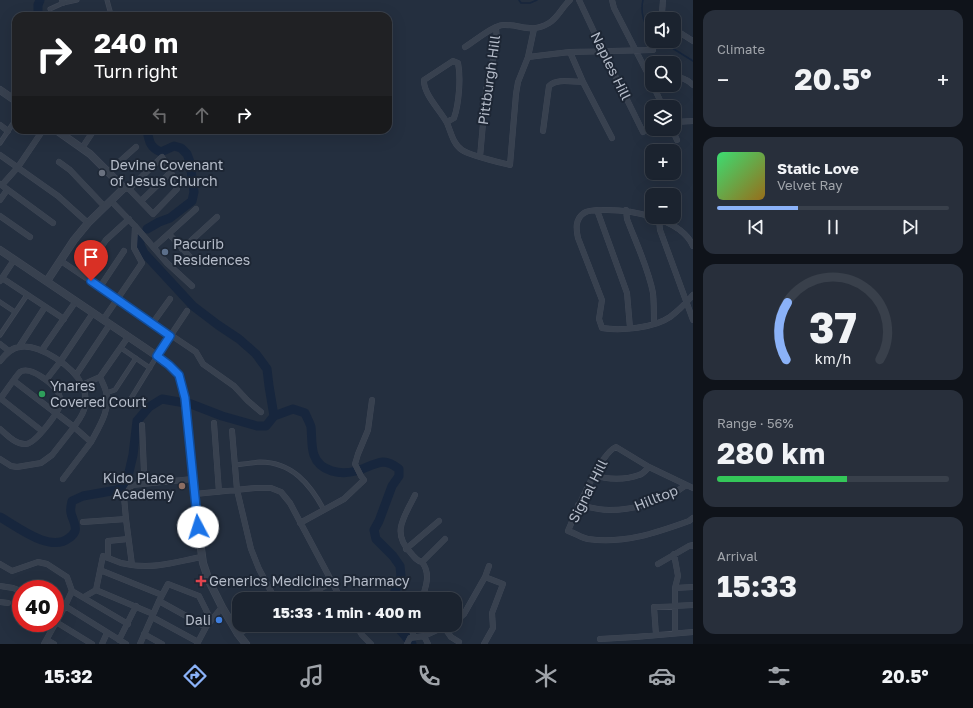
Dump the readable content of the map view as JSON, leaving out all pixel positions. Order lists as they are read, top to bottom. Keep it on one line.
{"streets":{"street":["Naples Hill","Pittburgh Hill","Signal Hill","Hilltop"]},"crossings":[["Signal Hill","Hilltop"]],"places":{"other":["Devine Covenant of Jesus Church","Pacurib Residences","Ynares Covered Court","Kido Place Academy","Dali"],"health":["Generics Medicines Pharmacy"]},"page":{"tile":["Climate",["Range · 56%","280 km"],["Arrival","15:33"]],"map_buttons":["+","−"],"turn":["240 m","Turn right"],"heat":["−","20.5°","+"],"song":["Static Love","Velvet Ray"],"limit":"40","trip":"15:33 · 1 min · 400 m","tabs":["15:32","20.5°"],"gauge":["37","km/h"]}}
